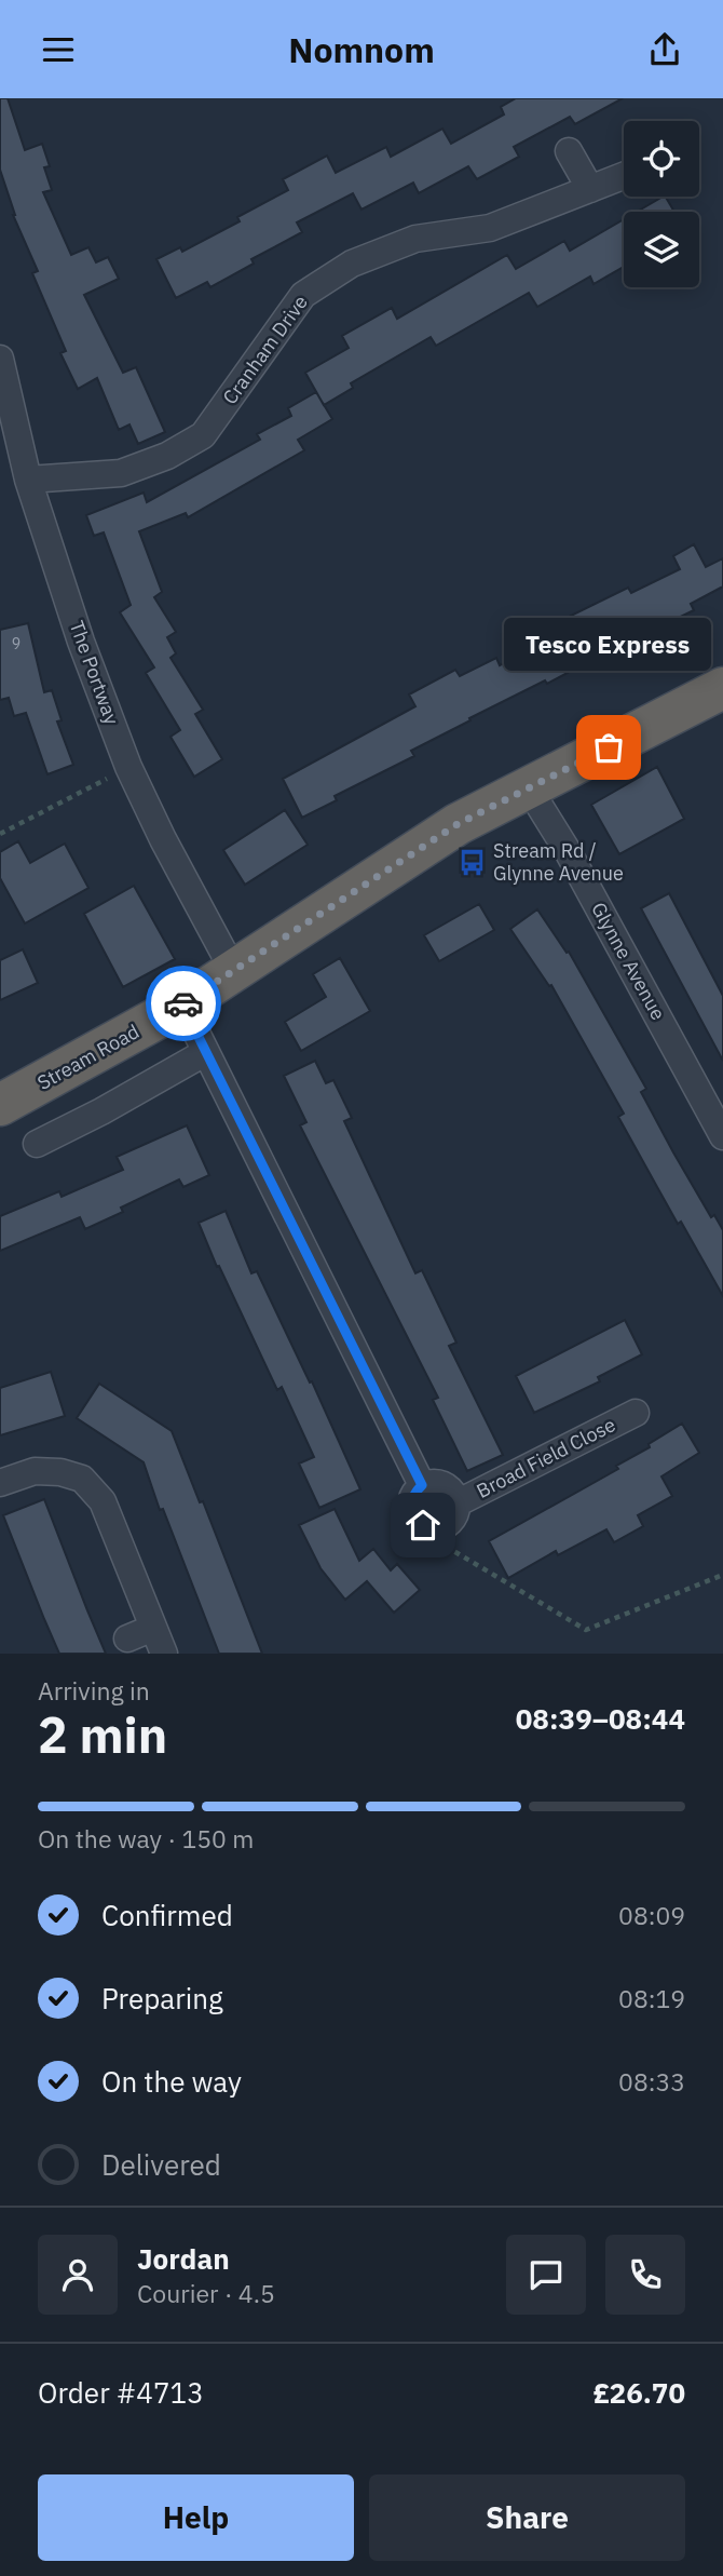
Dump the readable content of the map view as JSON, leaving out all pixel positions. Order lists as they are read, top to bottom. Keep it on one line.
{"streets":{"highway":["Stream Road"],"street":["Cranham Drive","The Portway","Glynne Avenue","Broad Field Close"]},"crossings":[["Cranham Drive","The Portway"],["The Portway","Stream Road"],["Glynne Avenue","Stream Road"]],"places":{"other":["Tesco Express"],"bus stop":["Stream Rd / Glynne Avenue"]},"house_numbers":["9"],"page":{"header":"Nomnom","bubble":"Tesco Express","heading":["2 min","Arriving in","08:39–08:44"],"panel":["Jordan","Courier · 4.5","Order #4713","£26.70"],"bar":"On the way · 150 m","list":[["Confirmed","08:09"],["Preparing","08:19"],["On the way","08:33"],"Delivered"],"buttons":["Help","Share"]}}
